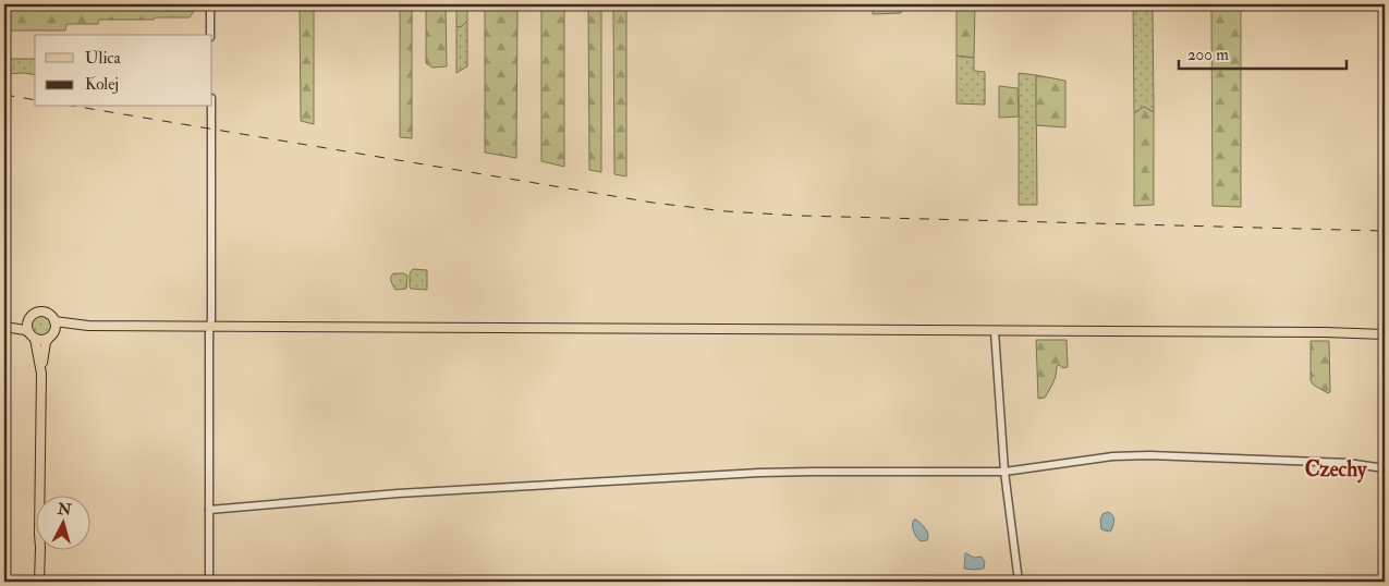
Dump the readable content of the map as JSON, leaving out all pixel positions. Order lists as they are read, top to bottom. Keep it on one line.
{"districts":["Czechy"],"legend":["Ulica","Kolej"],"scale_bar":"200 m","north":"top"}
